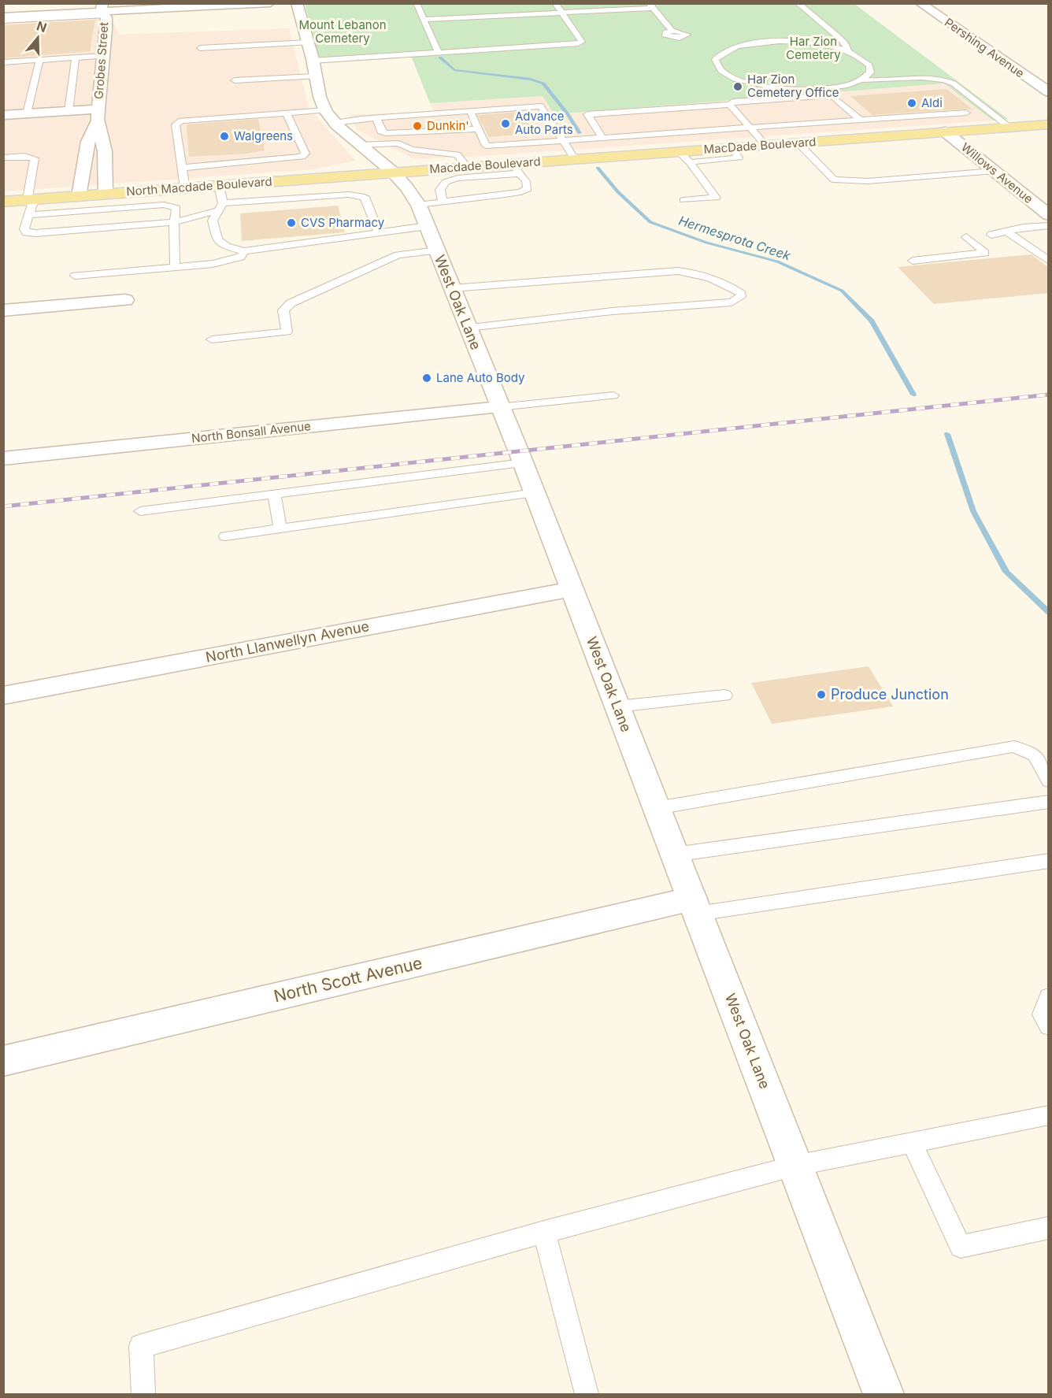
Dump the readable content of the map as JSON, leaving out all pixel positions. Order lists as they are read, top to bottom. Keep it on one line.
{"streets":{"main road":["MacDade Boulevard","Macdade Boulevard","North Macdade Boulevard"],"street":["Pershing Avenue","Grobes Street","Willows Avenue","West Oak Lane","North Bonsall Avenue","North Llanwellyn Avenue","North Scott Avenue"]},"crossings":[["Grobes Street","North Macdade Boulevard"],["MacDade Boulevard","Macdade Boulevard"],["MacDade Boulevard","Willows Avenue"],["Macdade Boulevard","North Macdade Boulevard"],["Macdade Boulevard","West Oak Lane"],["North Macdade Boulevard","West Oak Lane"],["West Oak Lane","North Bonsall Avenue"],["West Oak Lane","North Llanwellyn Avenue"],["West Oak Lane","North Scott Avenue"]],"water":["Hermesprota Creek"],"parks":["Mount Lebanon Cemetery","Har Zion Cemetery"],"places":["Har Zion Cemetery Office","Aldi","Advance Auto Parts","Dunkin'","Walgreens","CVS Pharmacy","Lane Auto Body","Produce Junction"],"north":"top"}
